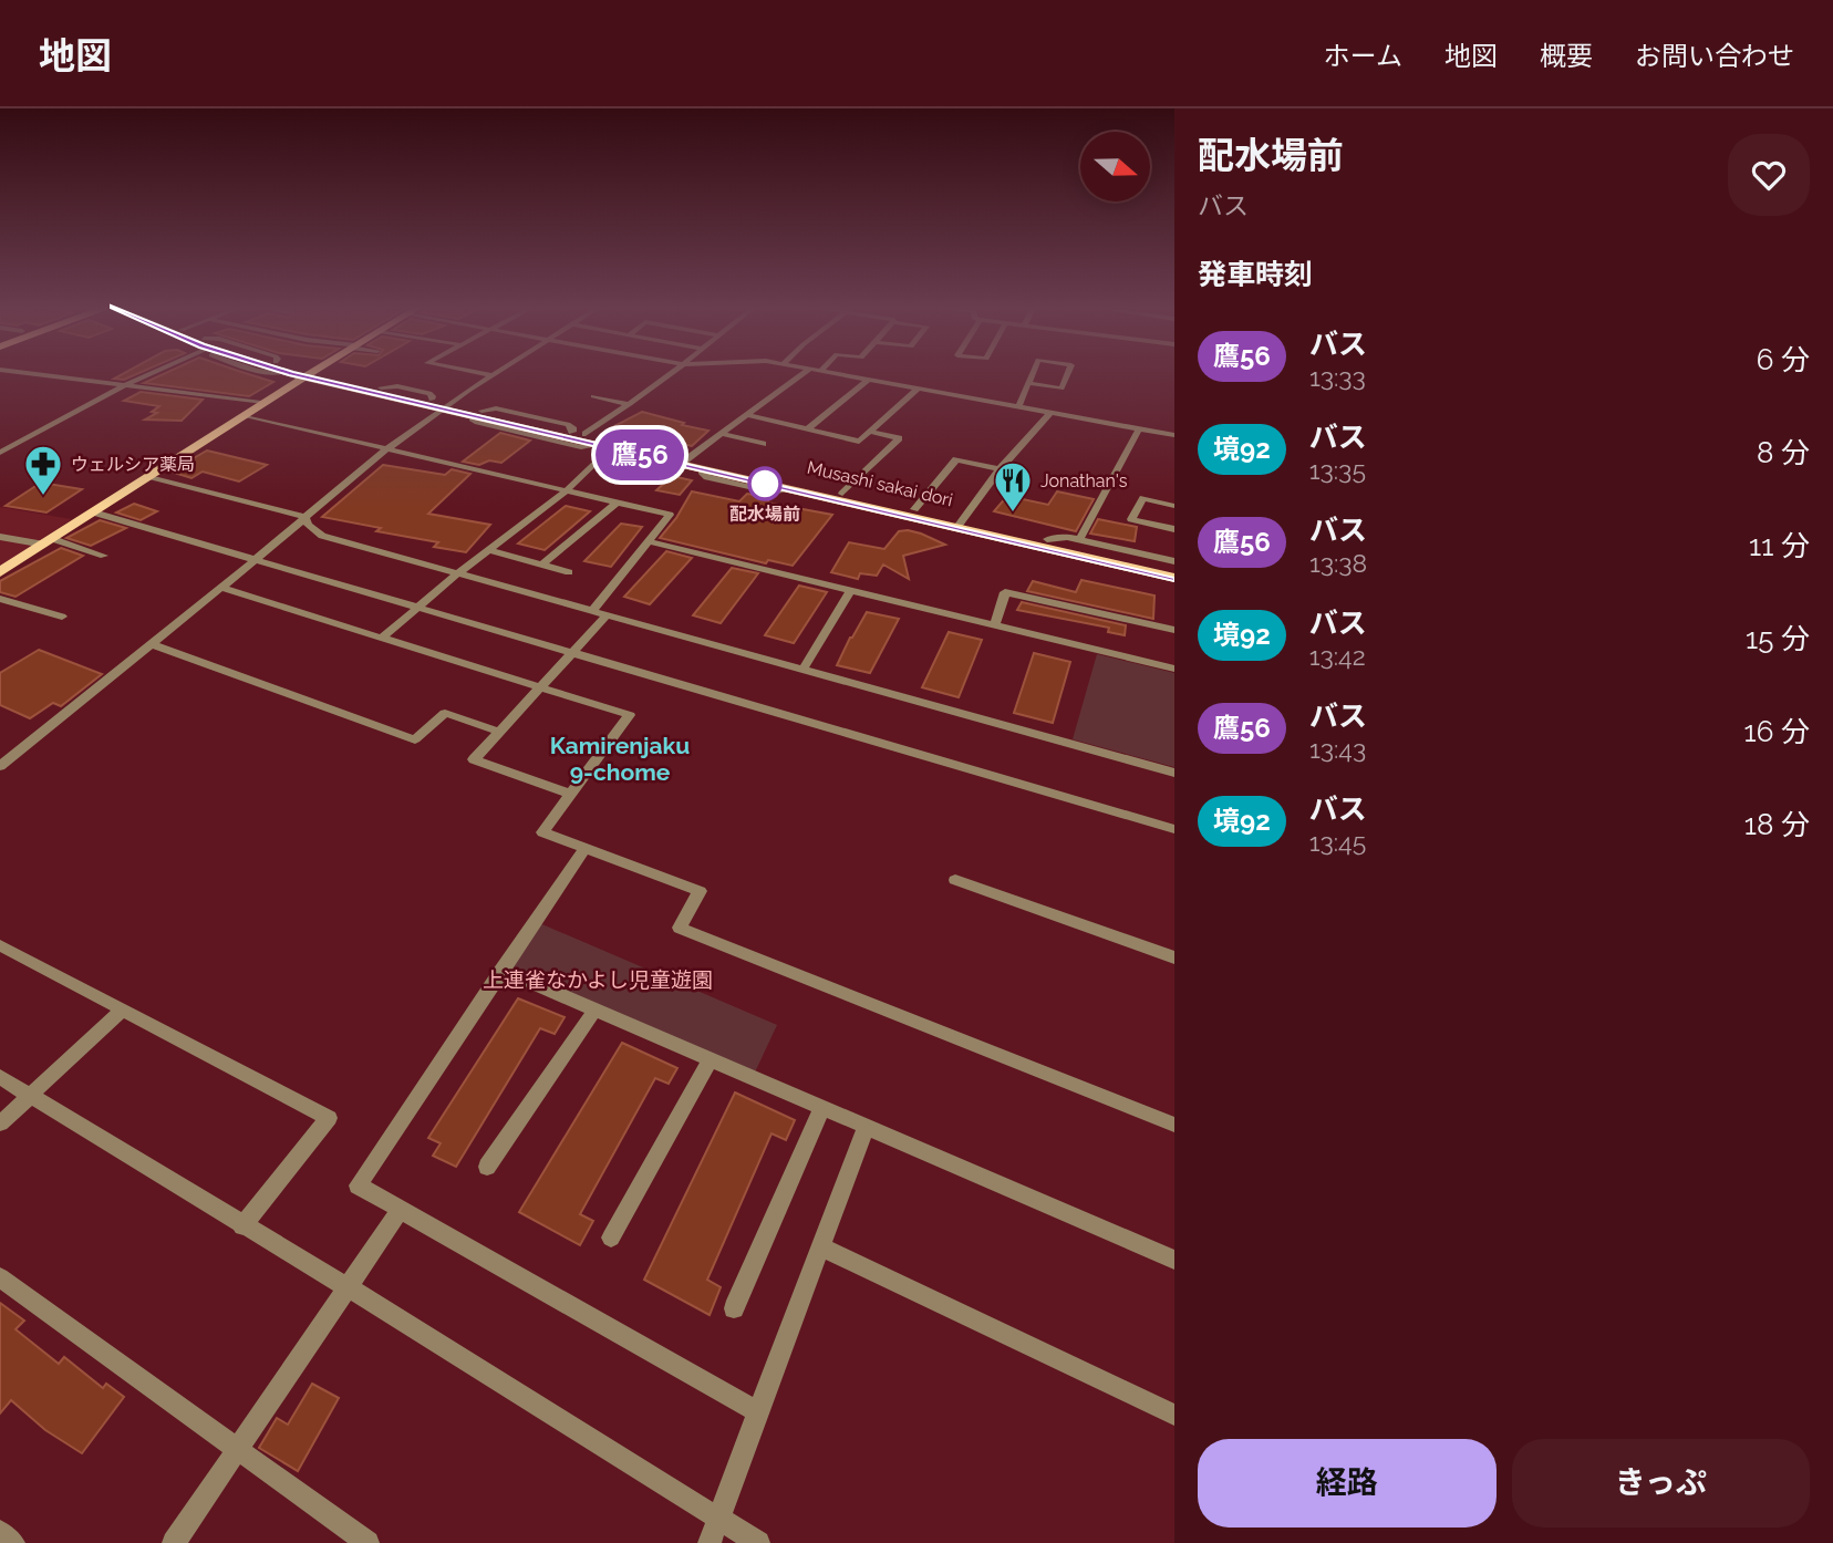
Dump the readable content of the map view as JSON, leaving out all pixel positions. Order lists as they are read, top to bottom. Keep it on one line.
{"streets":{"main road":["Musashi sakai dori"]},"districts":["Kamirenjaku 9-chome"],"parks":["上連雀なかよし児童遊園"],"places":{"other":["配水場前"],"pharmacy":["ウェルシア薬局"],"restaurant":["Jonathan's"]},"lines":["bus line 鷹56"],"north":"right","page":{"header":"地図","nav":["ホーム","地図","概要","お問い合わせ"],"on_map":"鷹56","heading":[["配水場前","バス"],"発車時刻"],"list":[{"mark":"鷹56","name":"バス","note":"13:33","value":"6 分"},{"mark":"境92","name":"バス","note":"13:35","value":"8 分"},{"mark":"鷹56","name":"バス","note":"13:38","value":"11 分"},{"mark":"境92","name":"バス","note":"13:42","value":"15 分"},{"mark":"鷹56","name":"バス","note":"13:43","value":"16 分"},{"mark":"境92","name":"バス","note":"13:45","value":"18 分"}],"buttons":["経路","きっぷ"]}}
